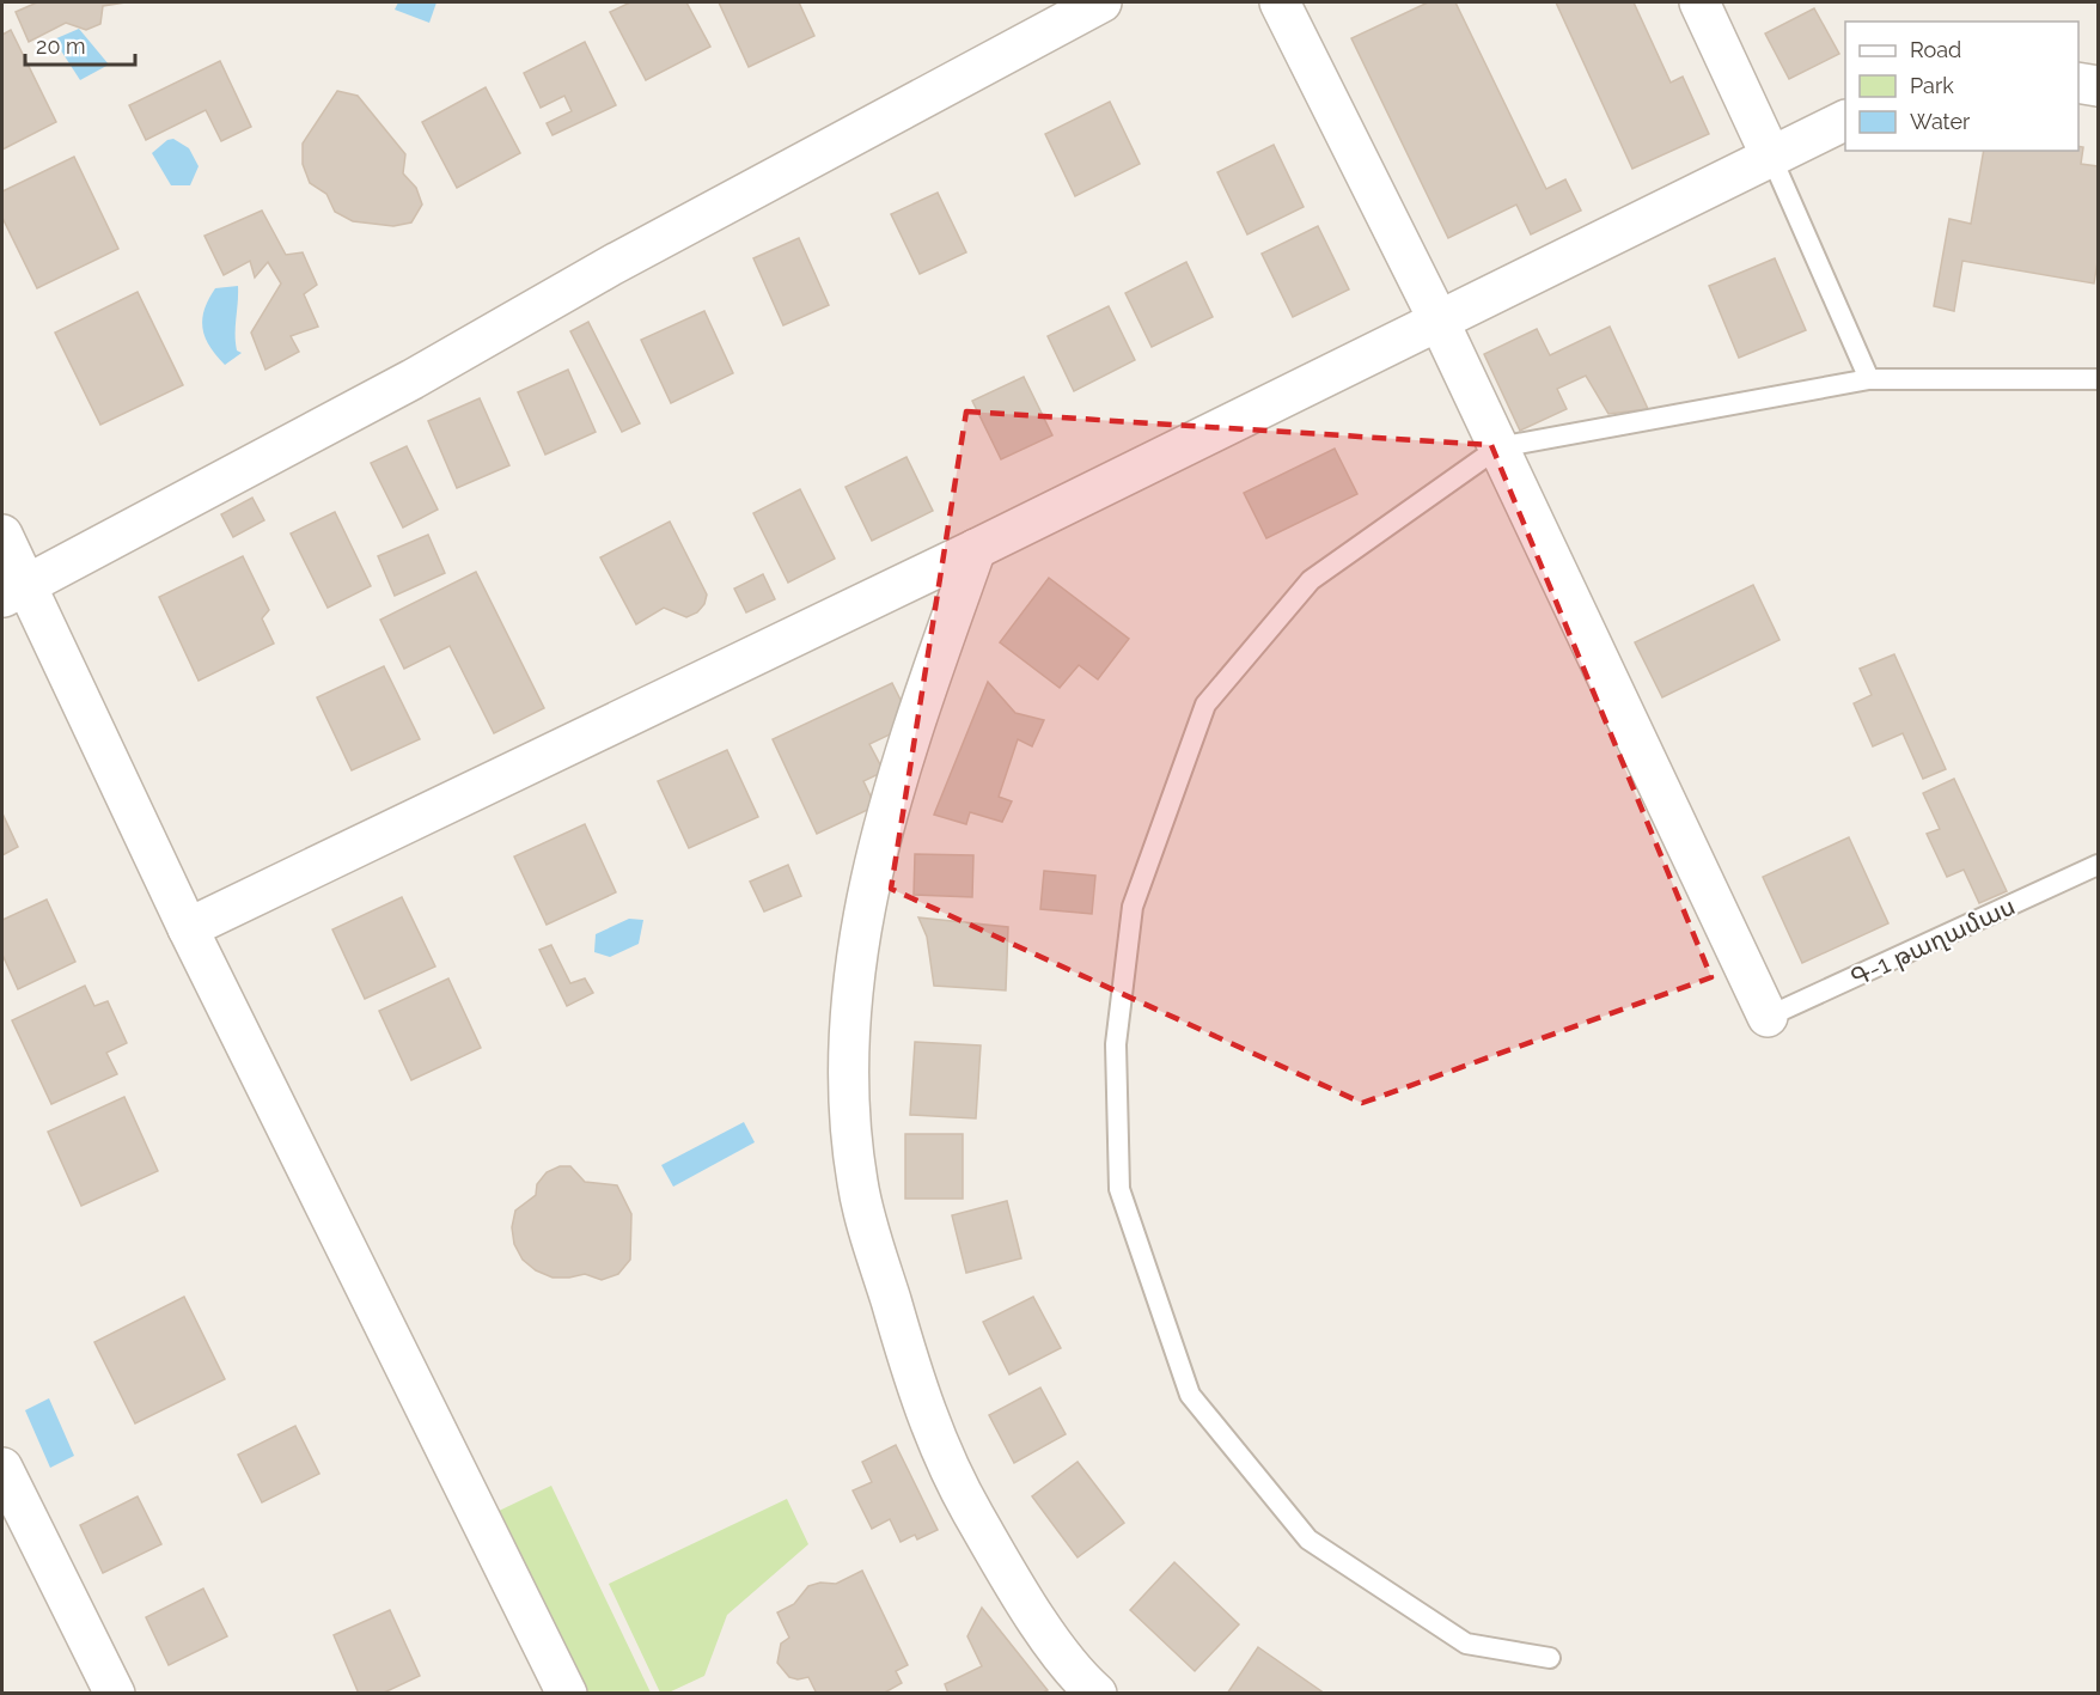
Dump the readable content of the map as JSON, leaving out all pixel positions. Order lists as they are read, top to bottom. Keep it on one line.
{"streets":{"lane":["Գ-1 թաղամաս"]},"legend":["Road","Park","Water"],"scale_bar":"20 m"}
